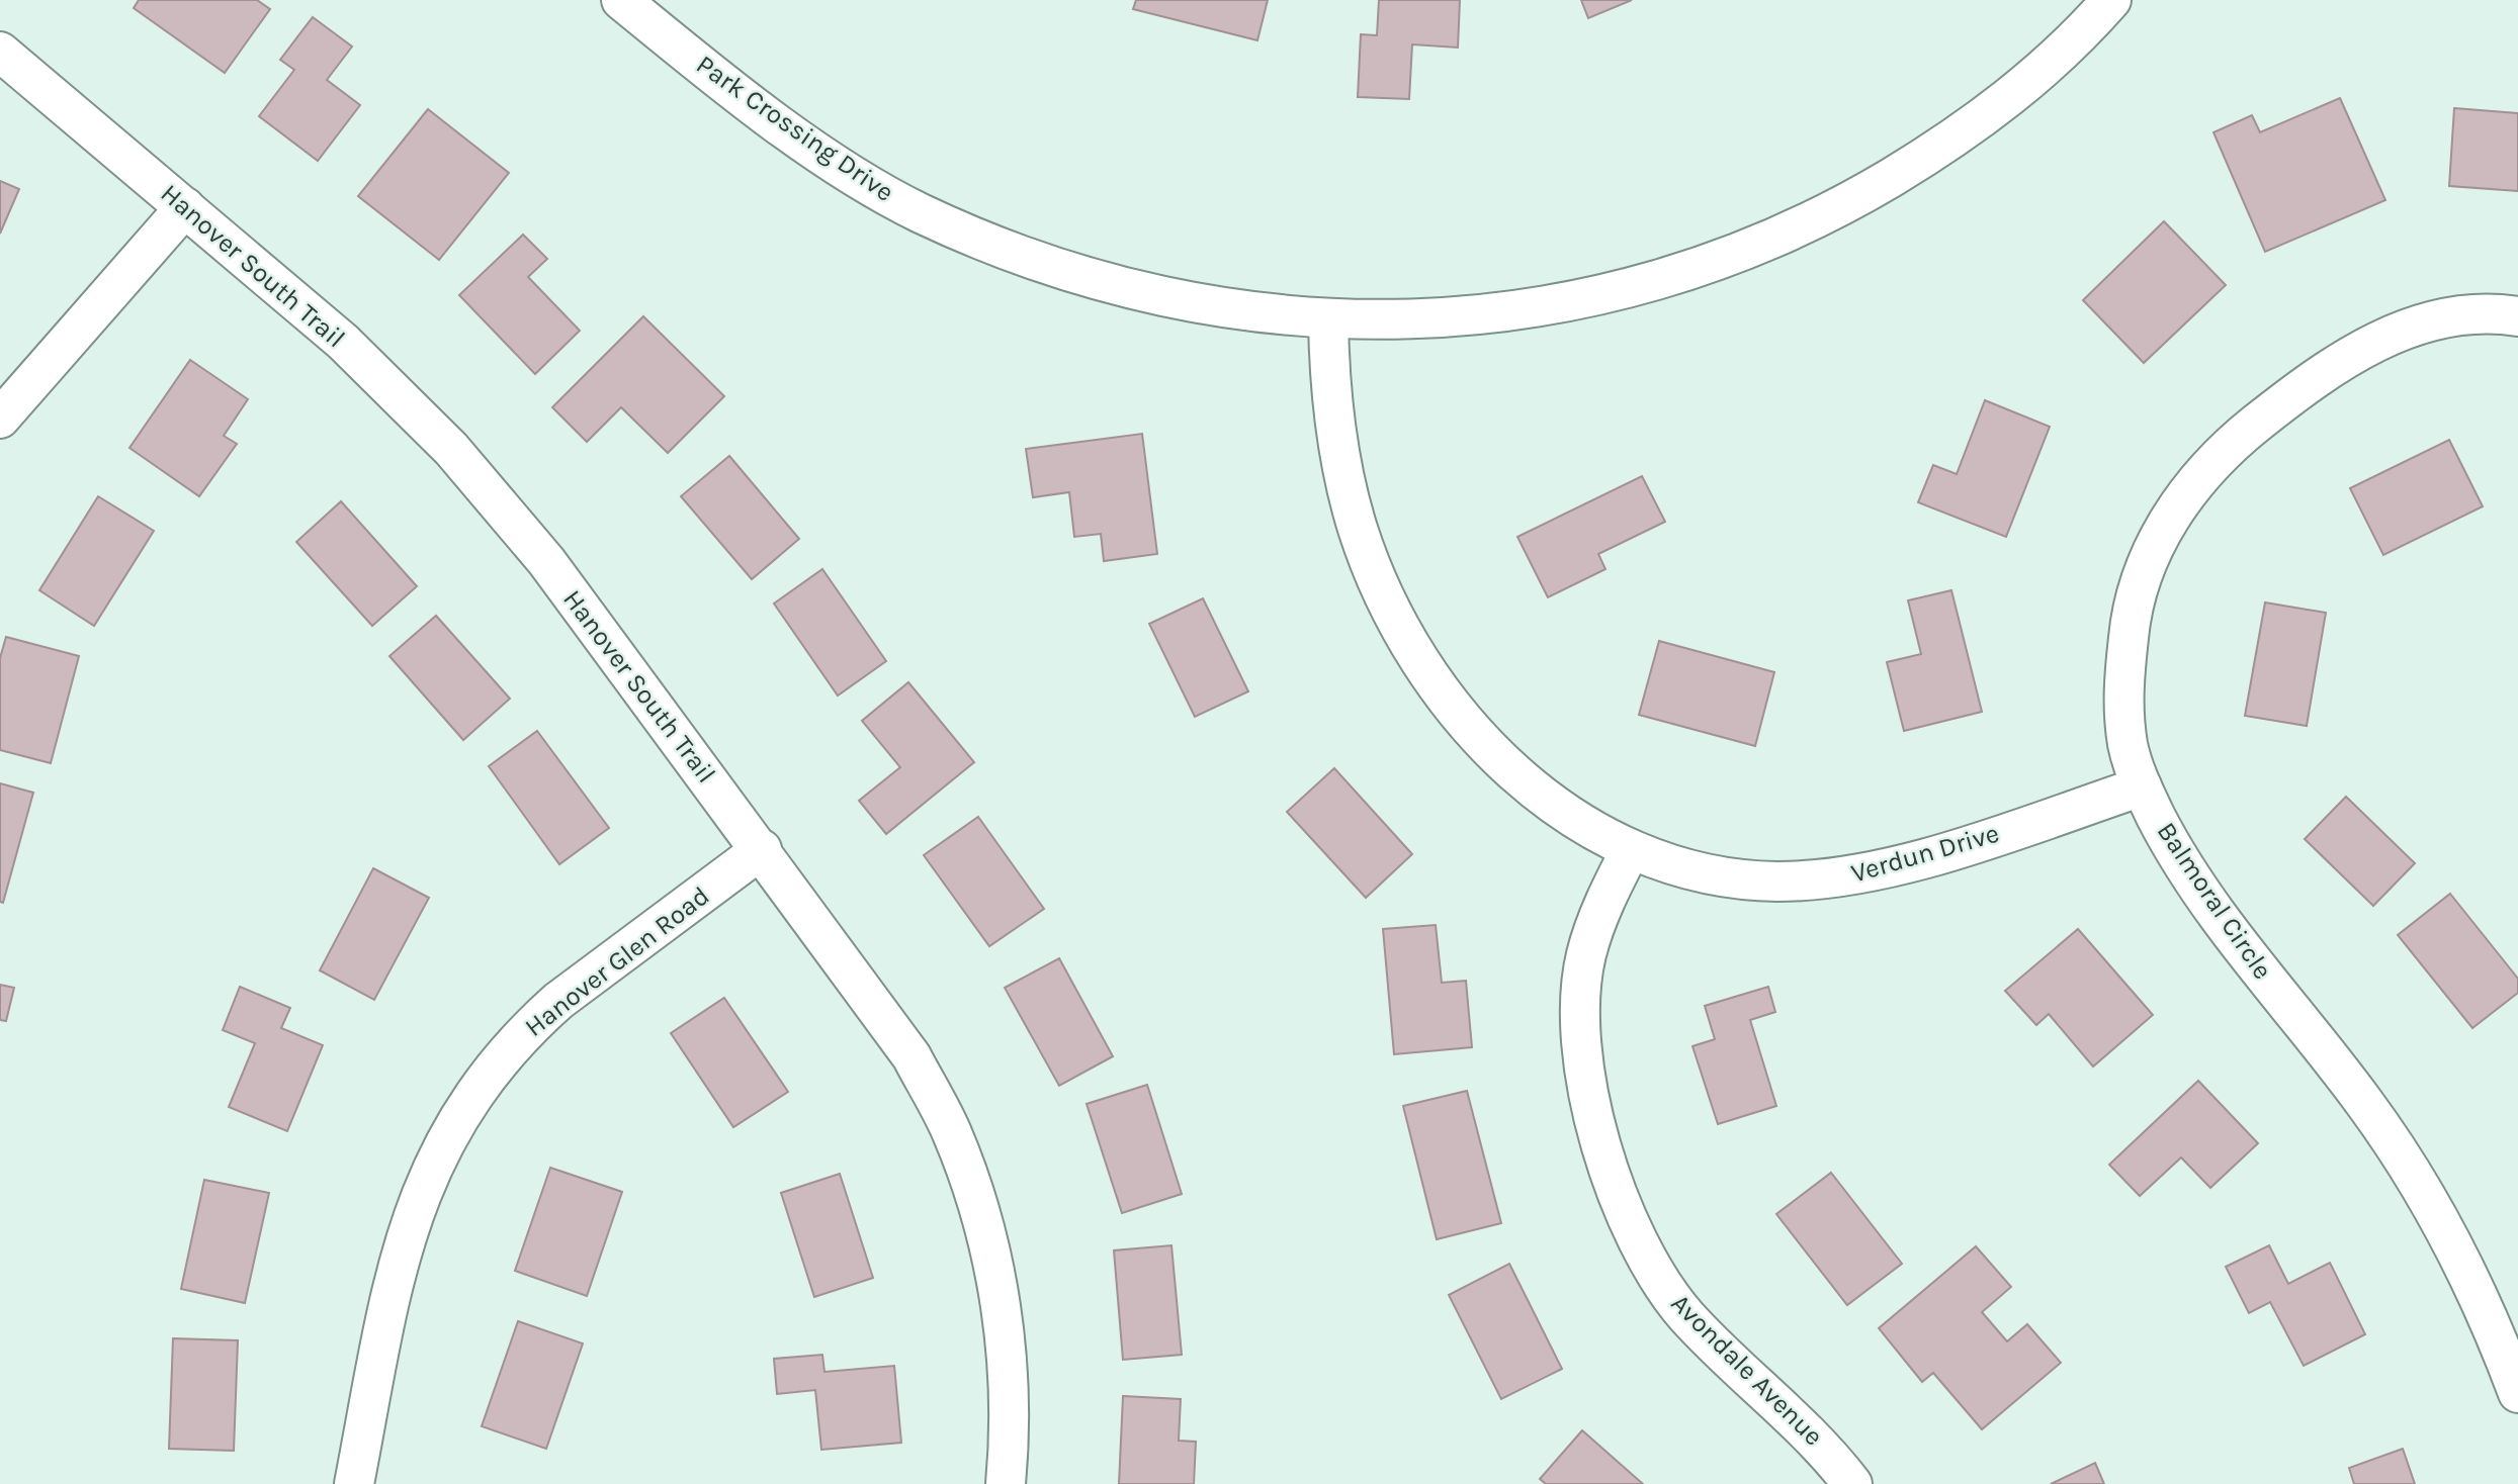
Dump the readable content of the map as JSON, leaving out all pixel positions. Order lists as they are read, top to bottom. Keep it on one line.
{"streets":{"street":["Park Crossing Drive","Hanover South Trail","Verdun Drive","Balmoral Circle","Hanover Glen Road","Avondale Avenue"]},"crossings":[["Park Crossing Drive","Verdun Drive"],["Hanover South Trail","Hanover Glen Road"],["Verdun Drive","Balmoral Circle"],["Verdun Drive","Avondale Avenue"]]}
